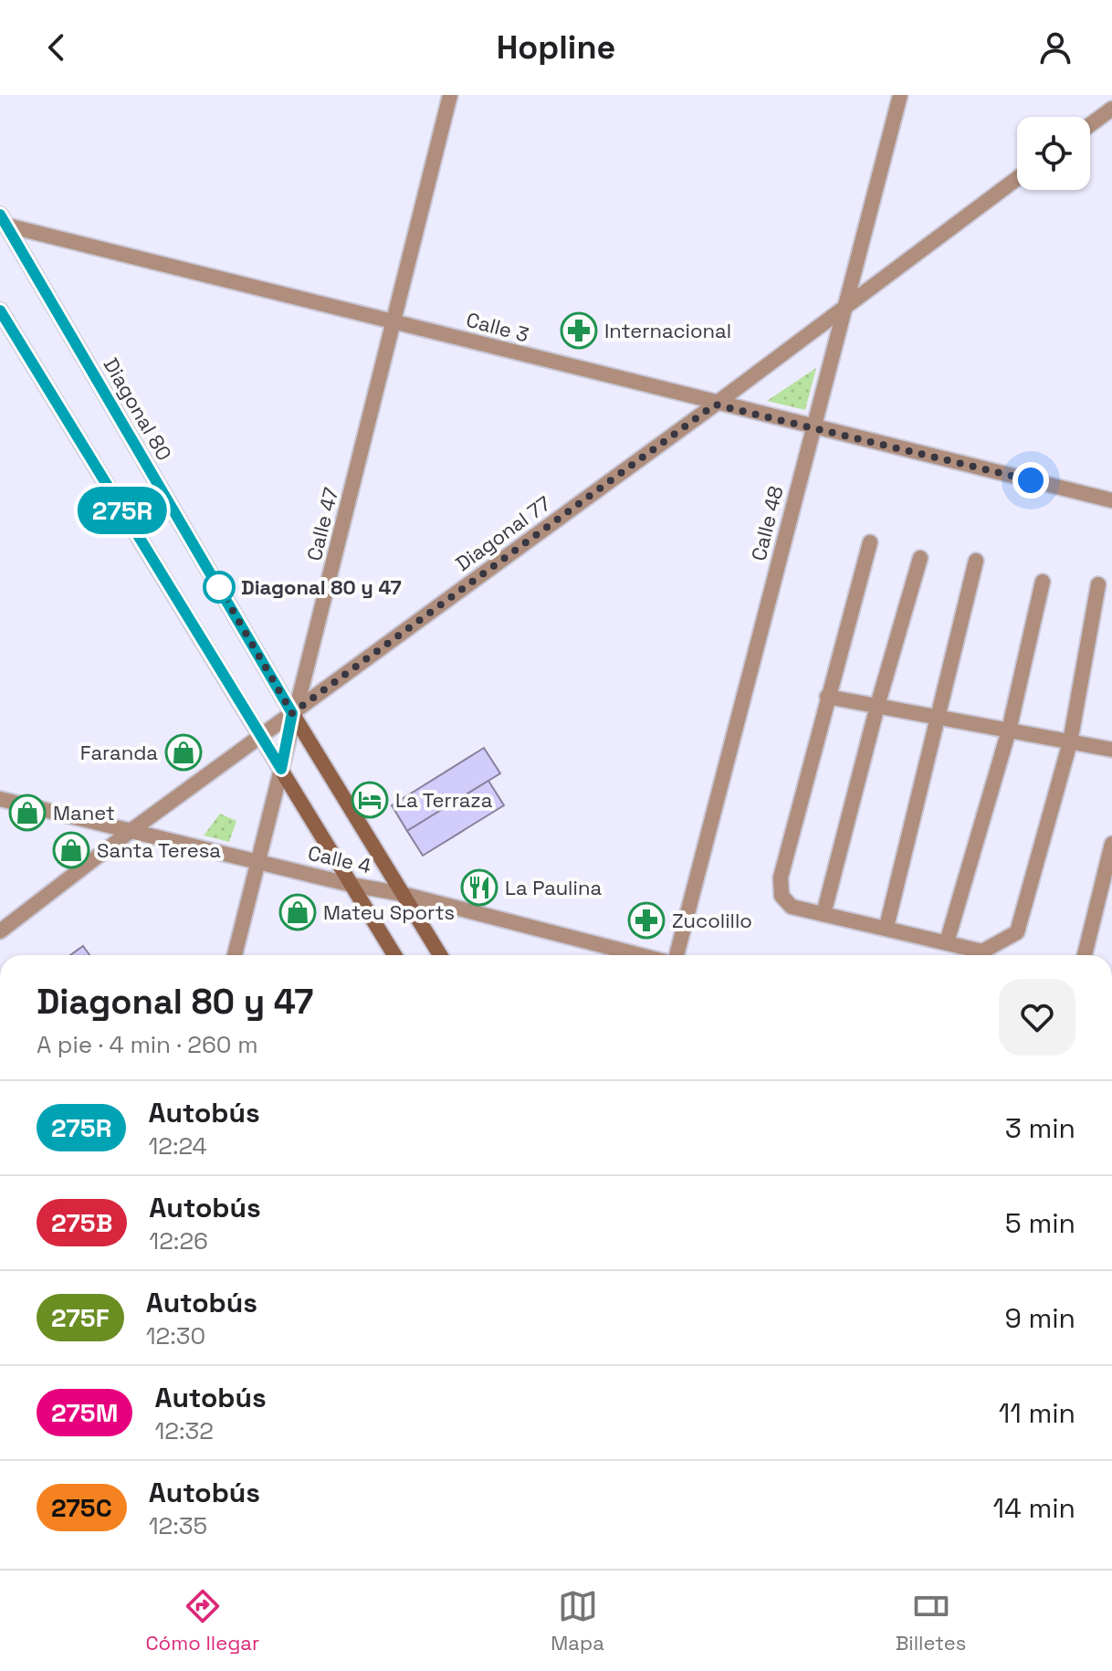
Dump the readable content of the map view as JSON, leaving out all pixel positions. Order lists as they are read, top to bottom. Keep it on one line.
{"streets":{"main road":["Diagonal 80"],"street":["Calle 3","Calle 48","Calle 47","Diagonal 77","Calle 4"]},"crossings":[["Calle 3","Diagonal 80"],["Calle 3","Calle 48"],["Calle 3","Calle 47"],["Calle 3","Diagonal 77"],["Diagonal 80","Calle 47"],["Diagonal 80","Diagonal 77"],["Diagonal 80","Calle 4"],["Calle 48","Diagonal 77"],["Calle 47","Diagonal 77"],["Calle 47","Calle 4"],["Diagonal 77","Calle 4"]],"places":{"pharmacy":["Internacional","Zucolillo"],"other":["Diagonal 80 y 47"],"shop":["Faranda","Manet","Santa Teresa","Mateu Sports"],"hotel":["La Terraza"],"restaurant":["La Paulina"]},"lines":["bus line 275R"],"page":{"header":"Hopline","on_map":"275R","heading":["Diagonal 80 y 47","A pie · 4 min · 260 m"],"list":[{"mark":"275R","name":"Autobús","note":"12:24","value":"3 min"},{"mark":"275B","name":"Autobús","note":"12:26","value":"5 min"},{"mark":"275F","name":"Autobús","note":"12:30","value":"9 min"},{"mark":"275M","name":"Autobús","note":"12:32","value":"11 min"},{"mark":"275C","name":"Autobús","note":"12:35","value":"14 min"}],"tabs":["Cómo llegar","Mapa","Billetes"]}}
